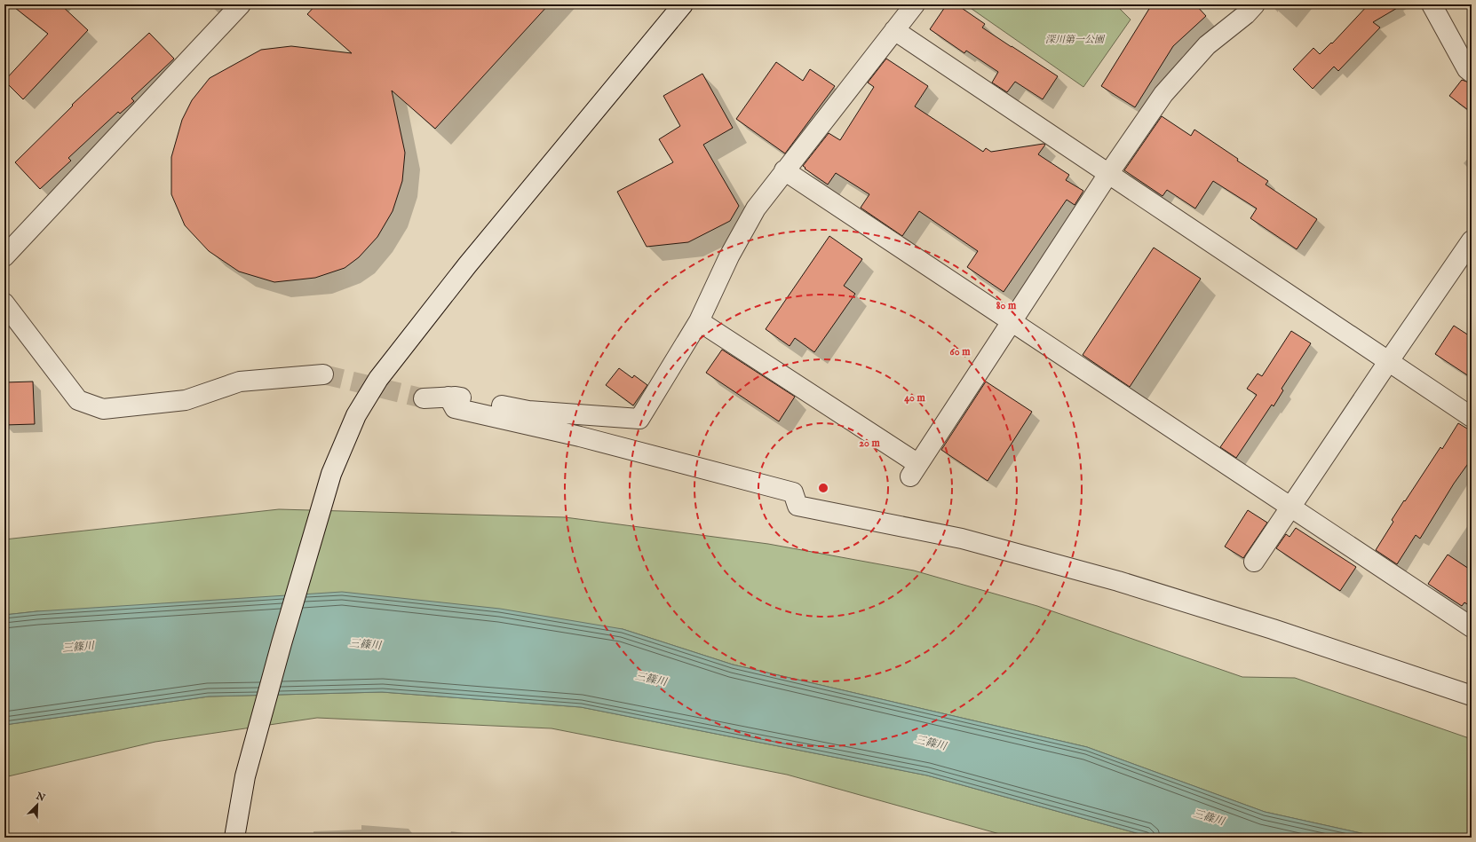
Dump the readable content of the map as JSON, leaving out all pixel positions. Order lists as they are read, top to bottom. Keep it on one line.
{"water":["三篠川"],"parks":["深川第一公園"],"north":"top right","rings":["80 m","60 m","40 m","20 m"]}
